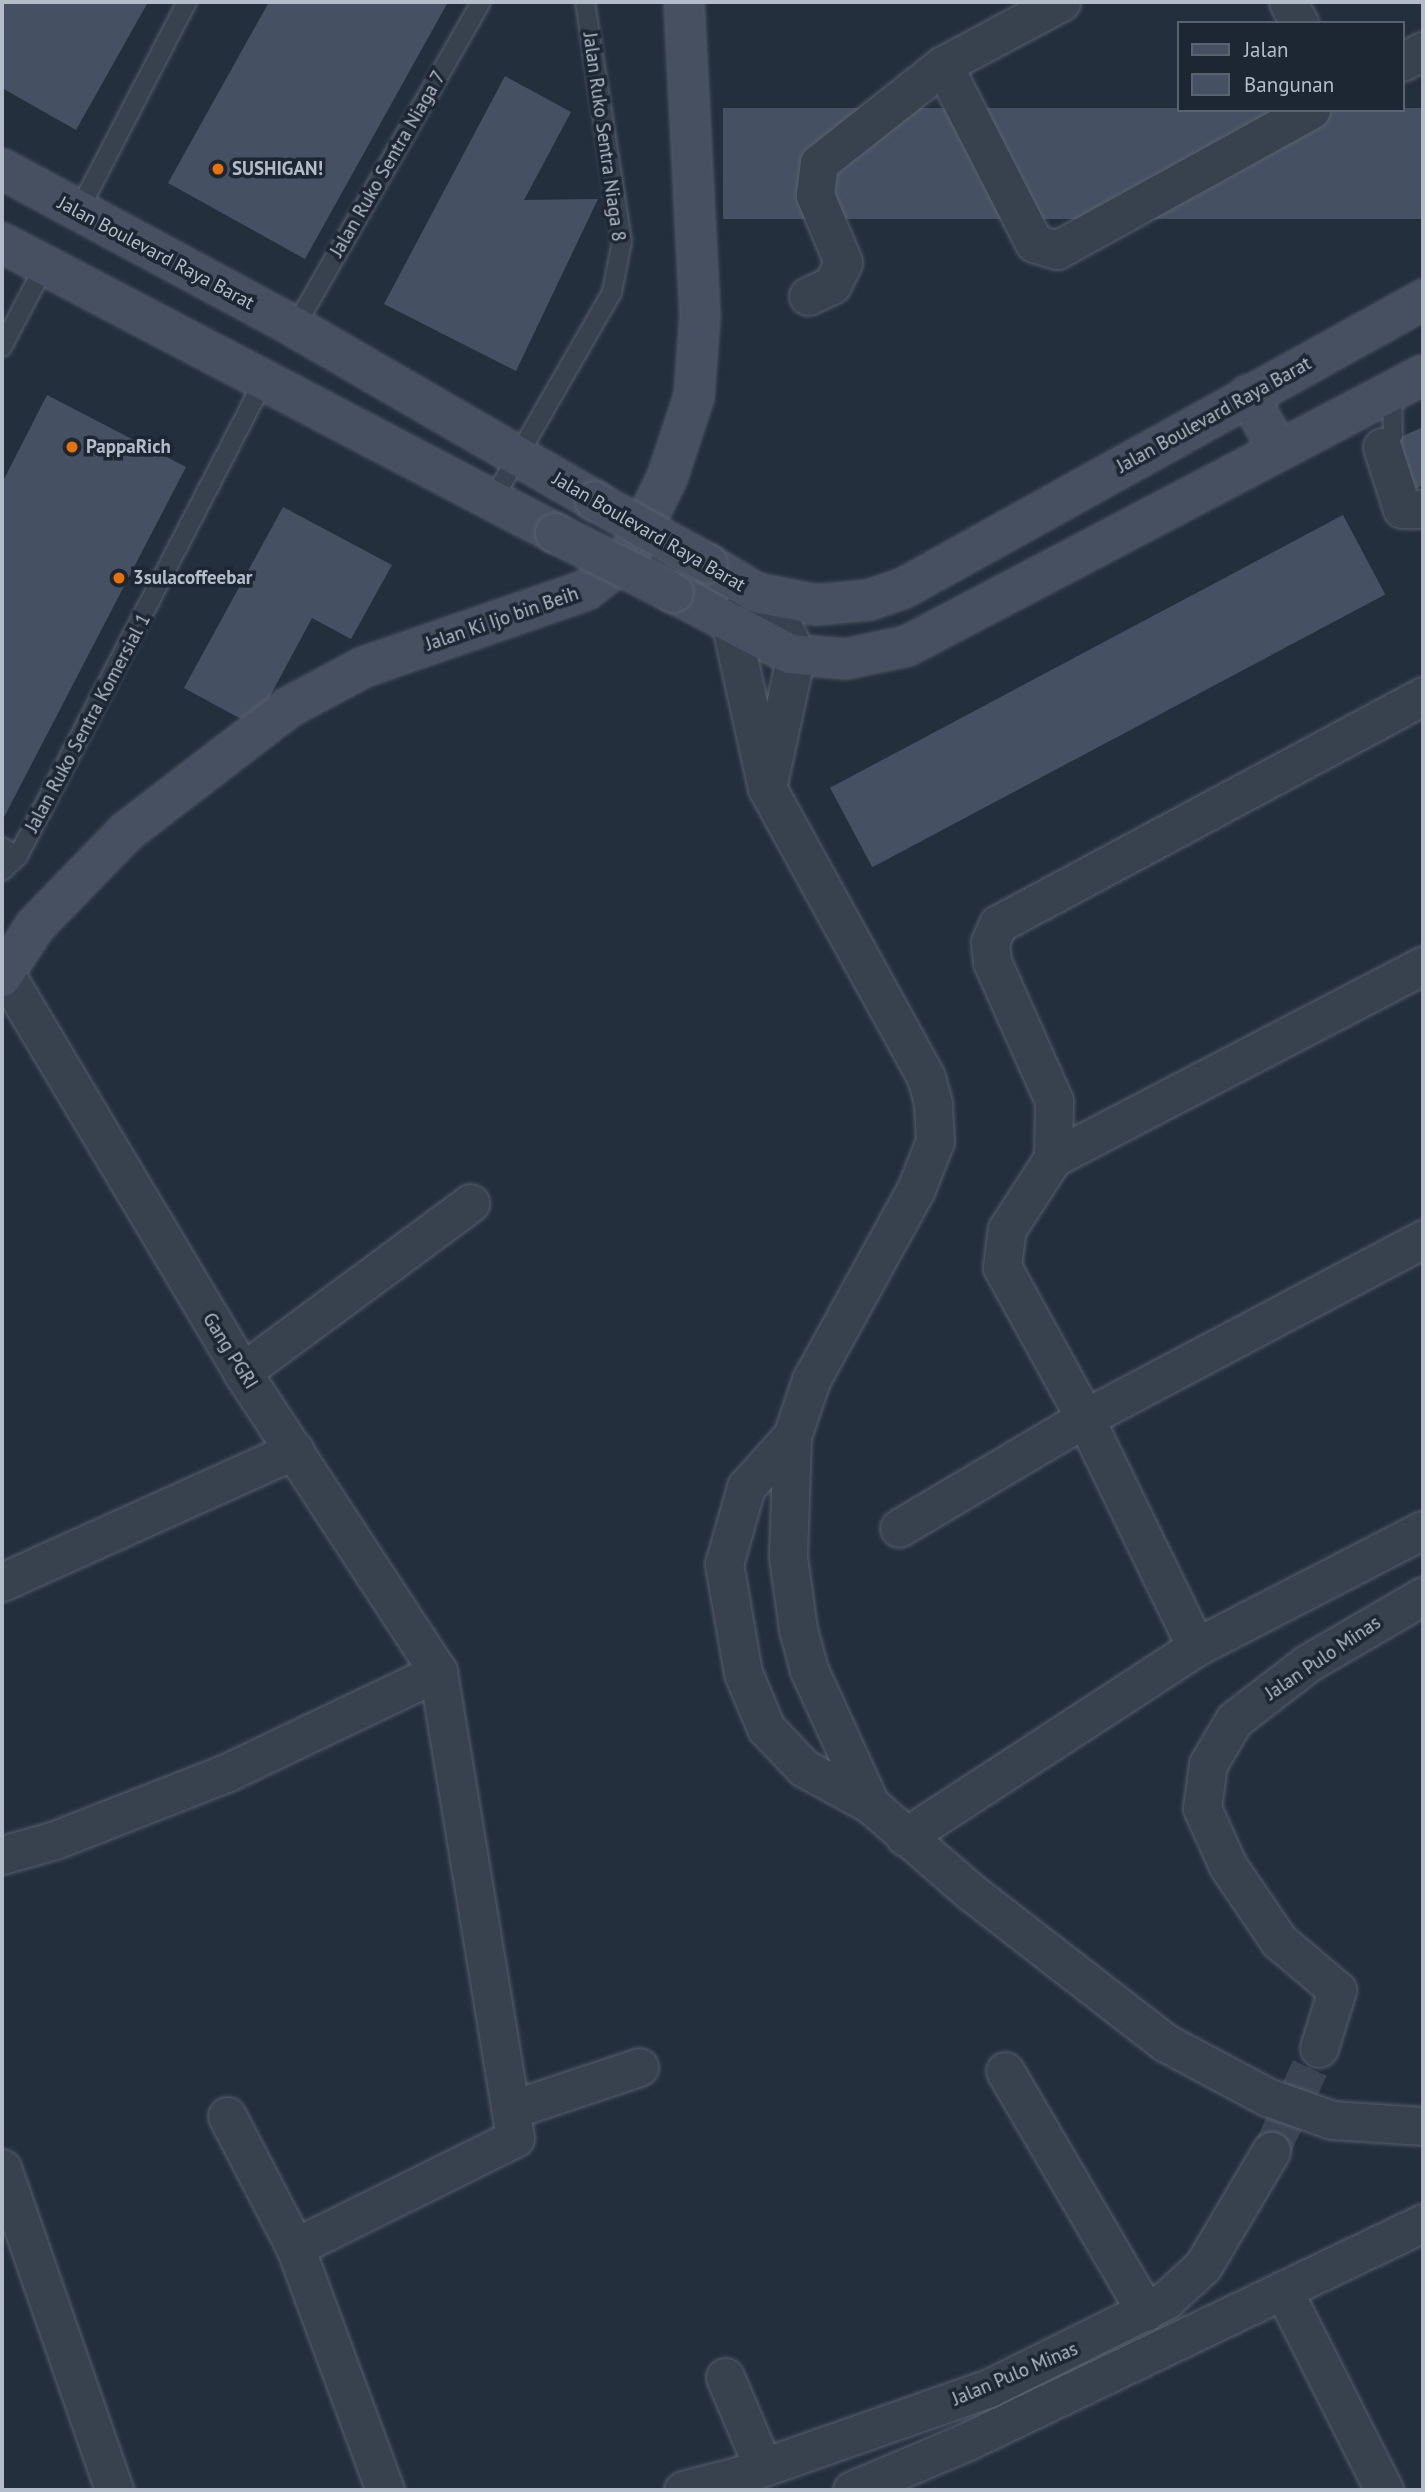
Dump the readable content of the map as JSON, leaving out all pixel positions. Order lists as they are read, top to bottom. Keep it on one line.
{"streets":{"main road":["Jalan Boulevard Raya Barat","Jalan Ki Ijo bin Beih"],"street":["Gang PGRI","Jalan Pulo Minas"],"lane":["Jalan Ruko Sentra Niaga 8","Jalan Ruko Sentra Niaga 7","Jalan Ruko Sentra Komersial 1"]},"crossings":[["Jalan Ruko Sentra Niaga 8","Jalan Boulevard Raya Barat"],["Jalan Ruko Sentra Niaga 7","Jalan Boulevard Raya Barat"],["Jalan Boulevard Raya Barat","Jalan Ruko Sentra Komersial 1"],["Jalan Ki Ijo bin Beih","Gang PGRI"]],"places":["SUSHIGAN!","PappaRich","3sulacoffeebar"],"legend":["Jalan","Bangunan"]}
